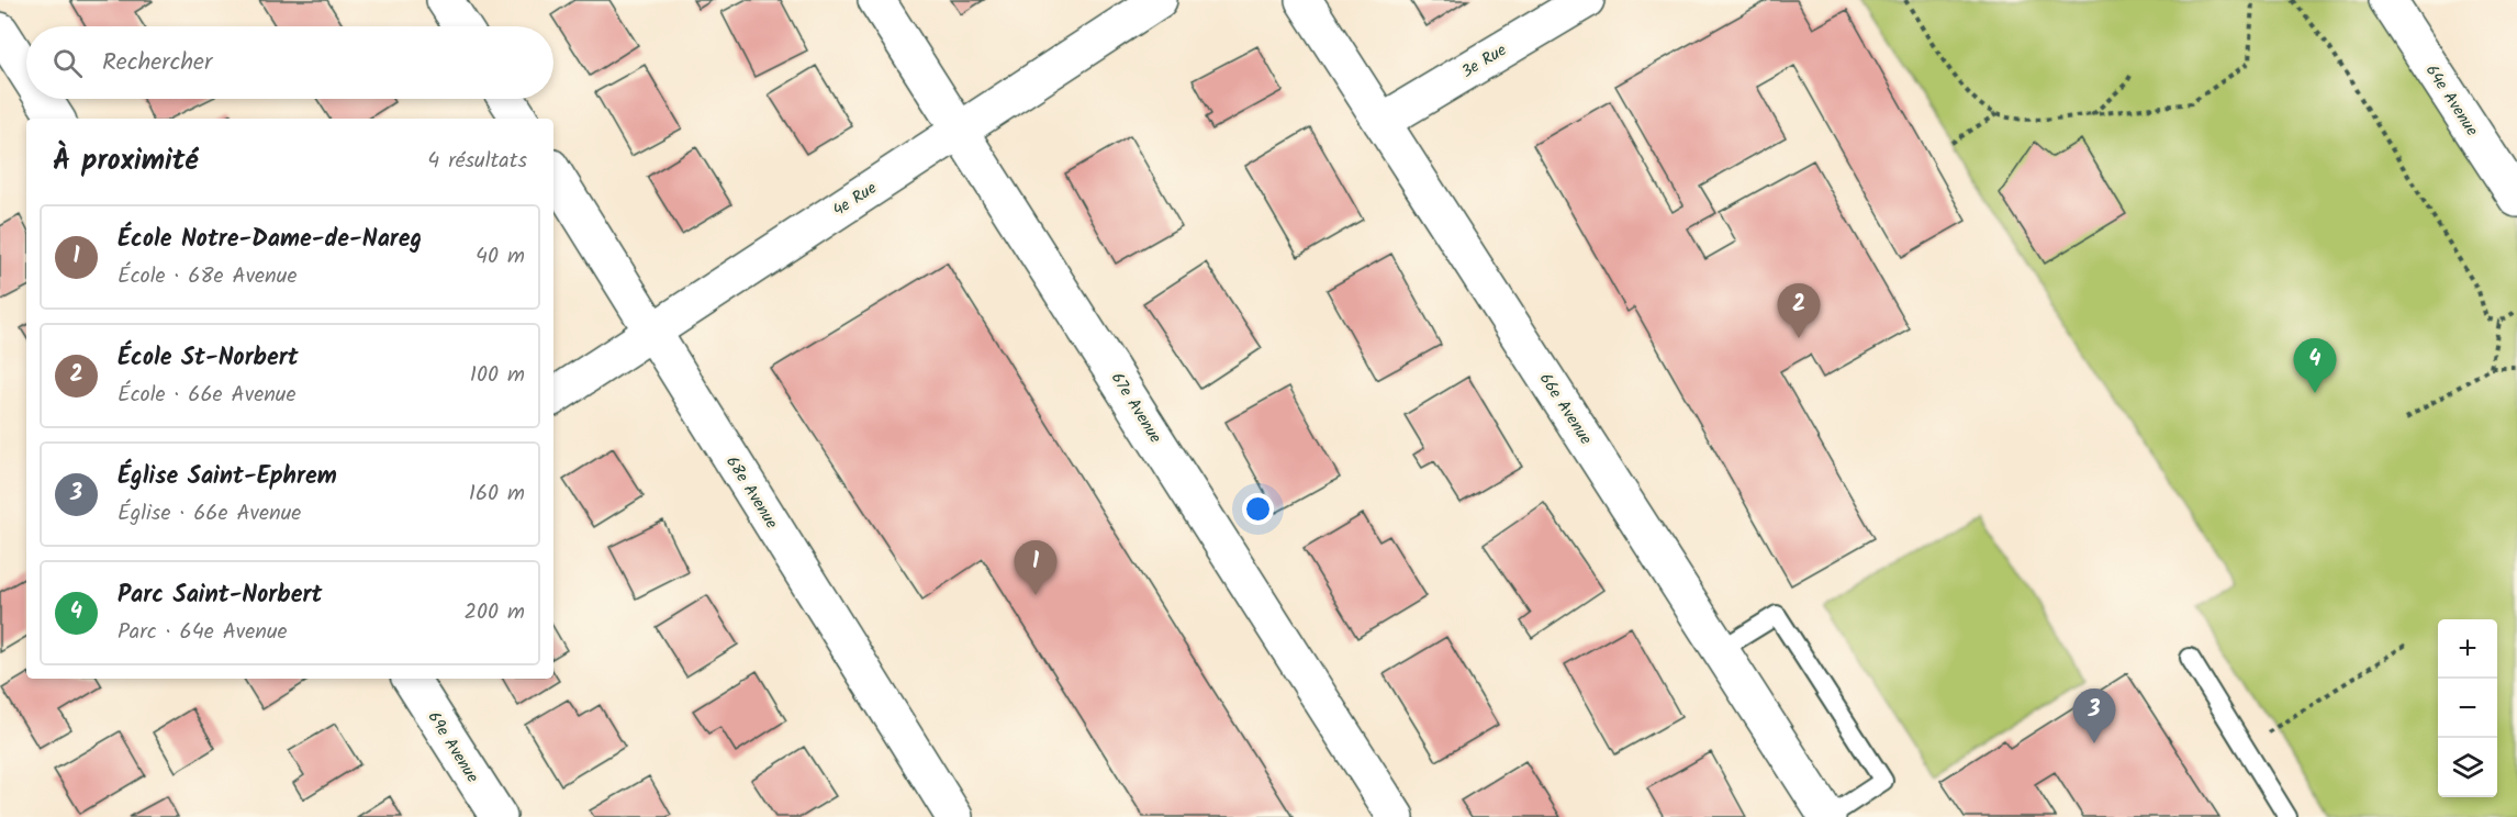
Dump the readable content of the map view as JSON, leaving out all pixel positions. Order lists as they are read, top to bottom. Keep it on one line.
{"streets":{"street":["3e Rue","64e Avenue","4e Rue","67e Avenue","66e Avenue","68e Avenue","69e Avenue"]},"crossings":[["3e Rue","66e Avenue"],["4e Rue","67e Avenue"],["4e Rue","68e Avenue"]],"page":{"search":"Rechercher","heading":["À proximité","4 résultats"],"list":[{"mark":"1","name":"École Notre-Dame-de-Nareg","note":"École · 68e Avenue","value":"40 m"},{"mark":"2","name":"École St-Norbert","note":"École · 66e Avenue","value":"100 m"},{"mark":"3","name":"Église Saint-Ephrem","note":"Église · 66e Avenue","value":"160 m"},{"mark":"4","name":"Parc Saint-Norbert","note":"Parc · 64e Avenue","value":"200 m"}],"pins":["2","4","1","3"],"map_buttons":["+","−"]}}
